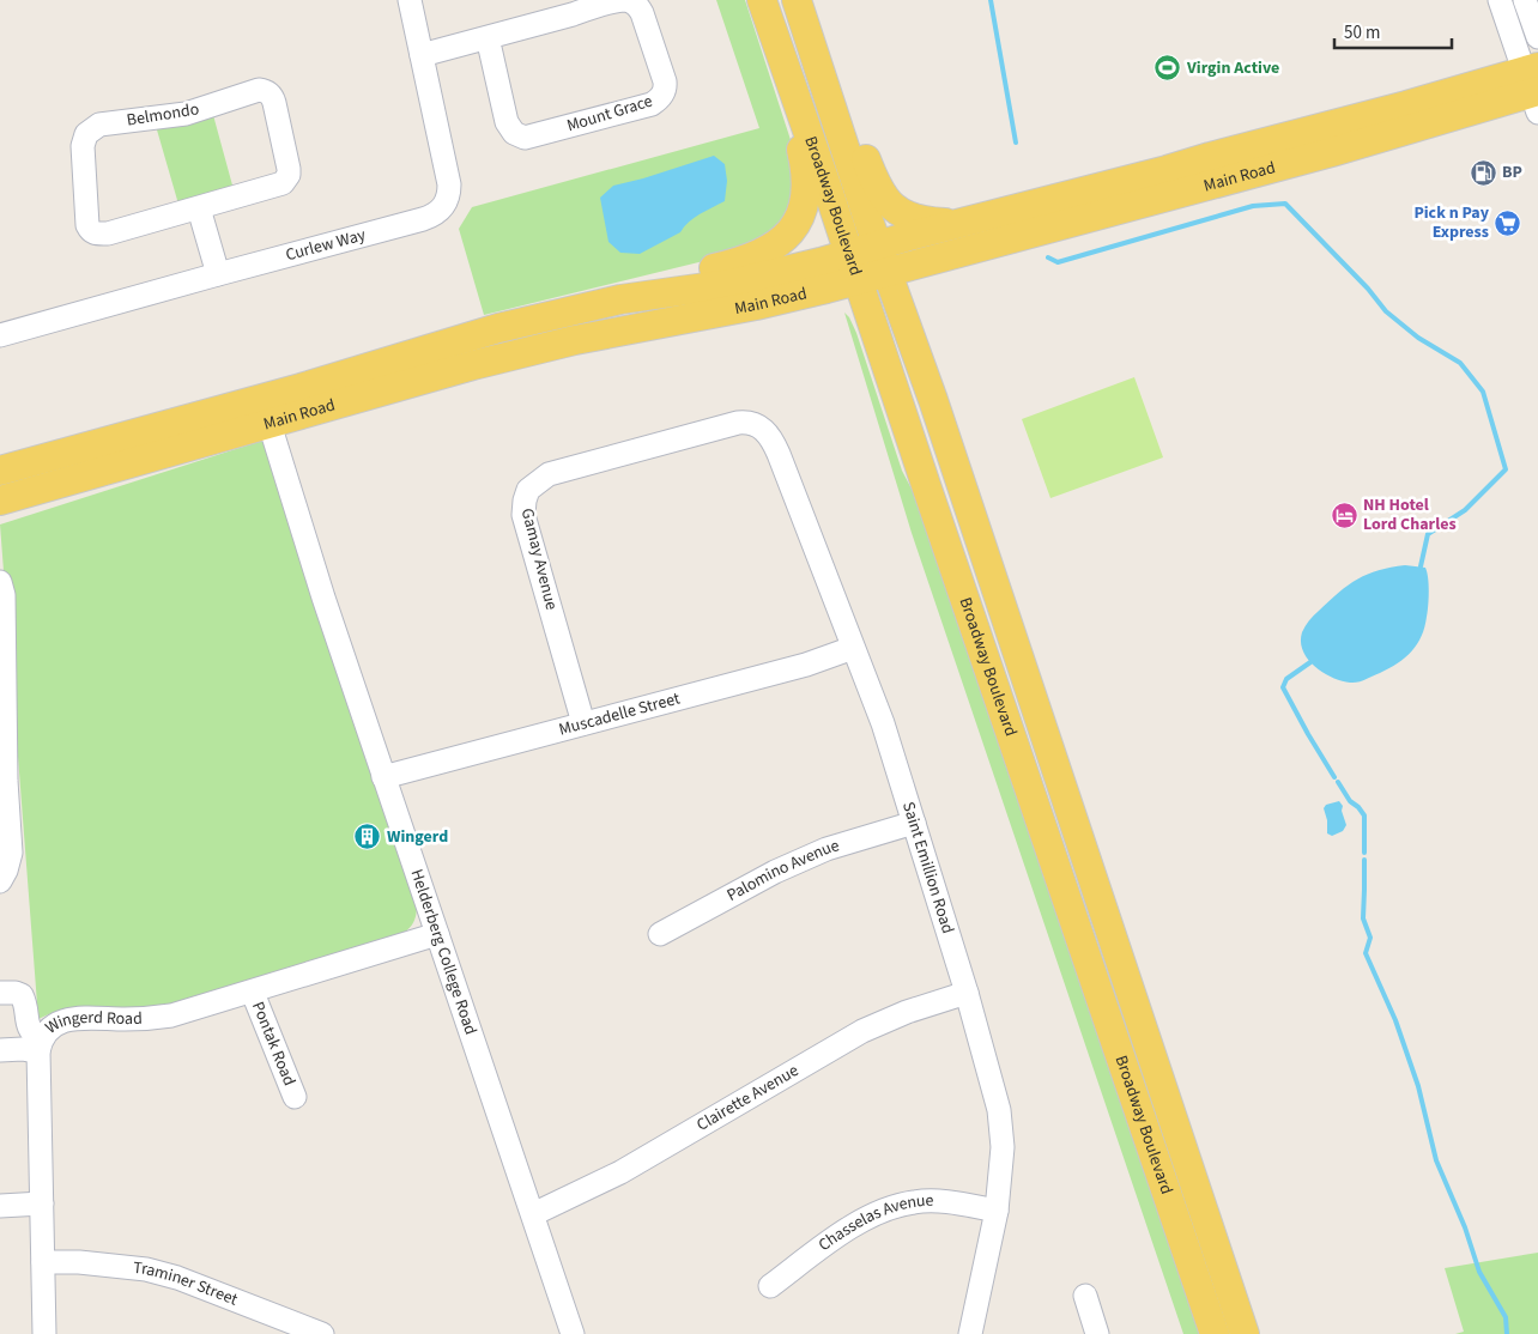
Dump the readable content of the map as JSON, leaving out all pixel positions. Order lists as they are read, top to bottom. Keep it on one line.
{"streets":{"main road":["Main Road","Broadway Boulevard"],"street":["Mount Grace","Belmondo","Curlew Way","Gamay Avenue","Muscadelle Street","Saint Emillion Road","Palomino Avenue","Helderberg College Road","Wingerd Road","Pontak Road","Clairette Avenue","Chasselas Avenue","Traminer Street"]},"crossings":[["Mount Grace","Curlew Way"],["Main Road","Broadway Boulevard"],["Main Road","Helderberg College Road"],["Gamay Avenue","Muscadelle Street"],["Gamay Avenue","Saint Emillion Road"],["Muscadelle Street","Saint Emillion Road"],["Muscadelle Street","Helderberg College Road"],["Saint Emillion Road","Palomino Avenue"],["Saint Emillion Road","Clairette Avenue"],["Saint Emillion Road","Chasselas Avenue"],["Helderberg College Road","Wingerd Road"],["Helderberg College Road","Clairette Avenue"],["Wingerd Road","Pontak Road"],["Wingerd Road","Traminer Street"]],"places":{"sports":["Virgin Active"],"fuel station":["BP"],"supermarket":["Pick n Pay Express"],"hotel":["NH Hotel Lord Charles"],"building":["Wingerd"]},"scale_bar":"50 m"}
